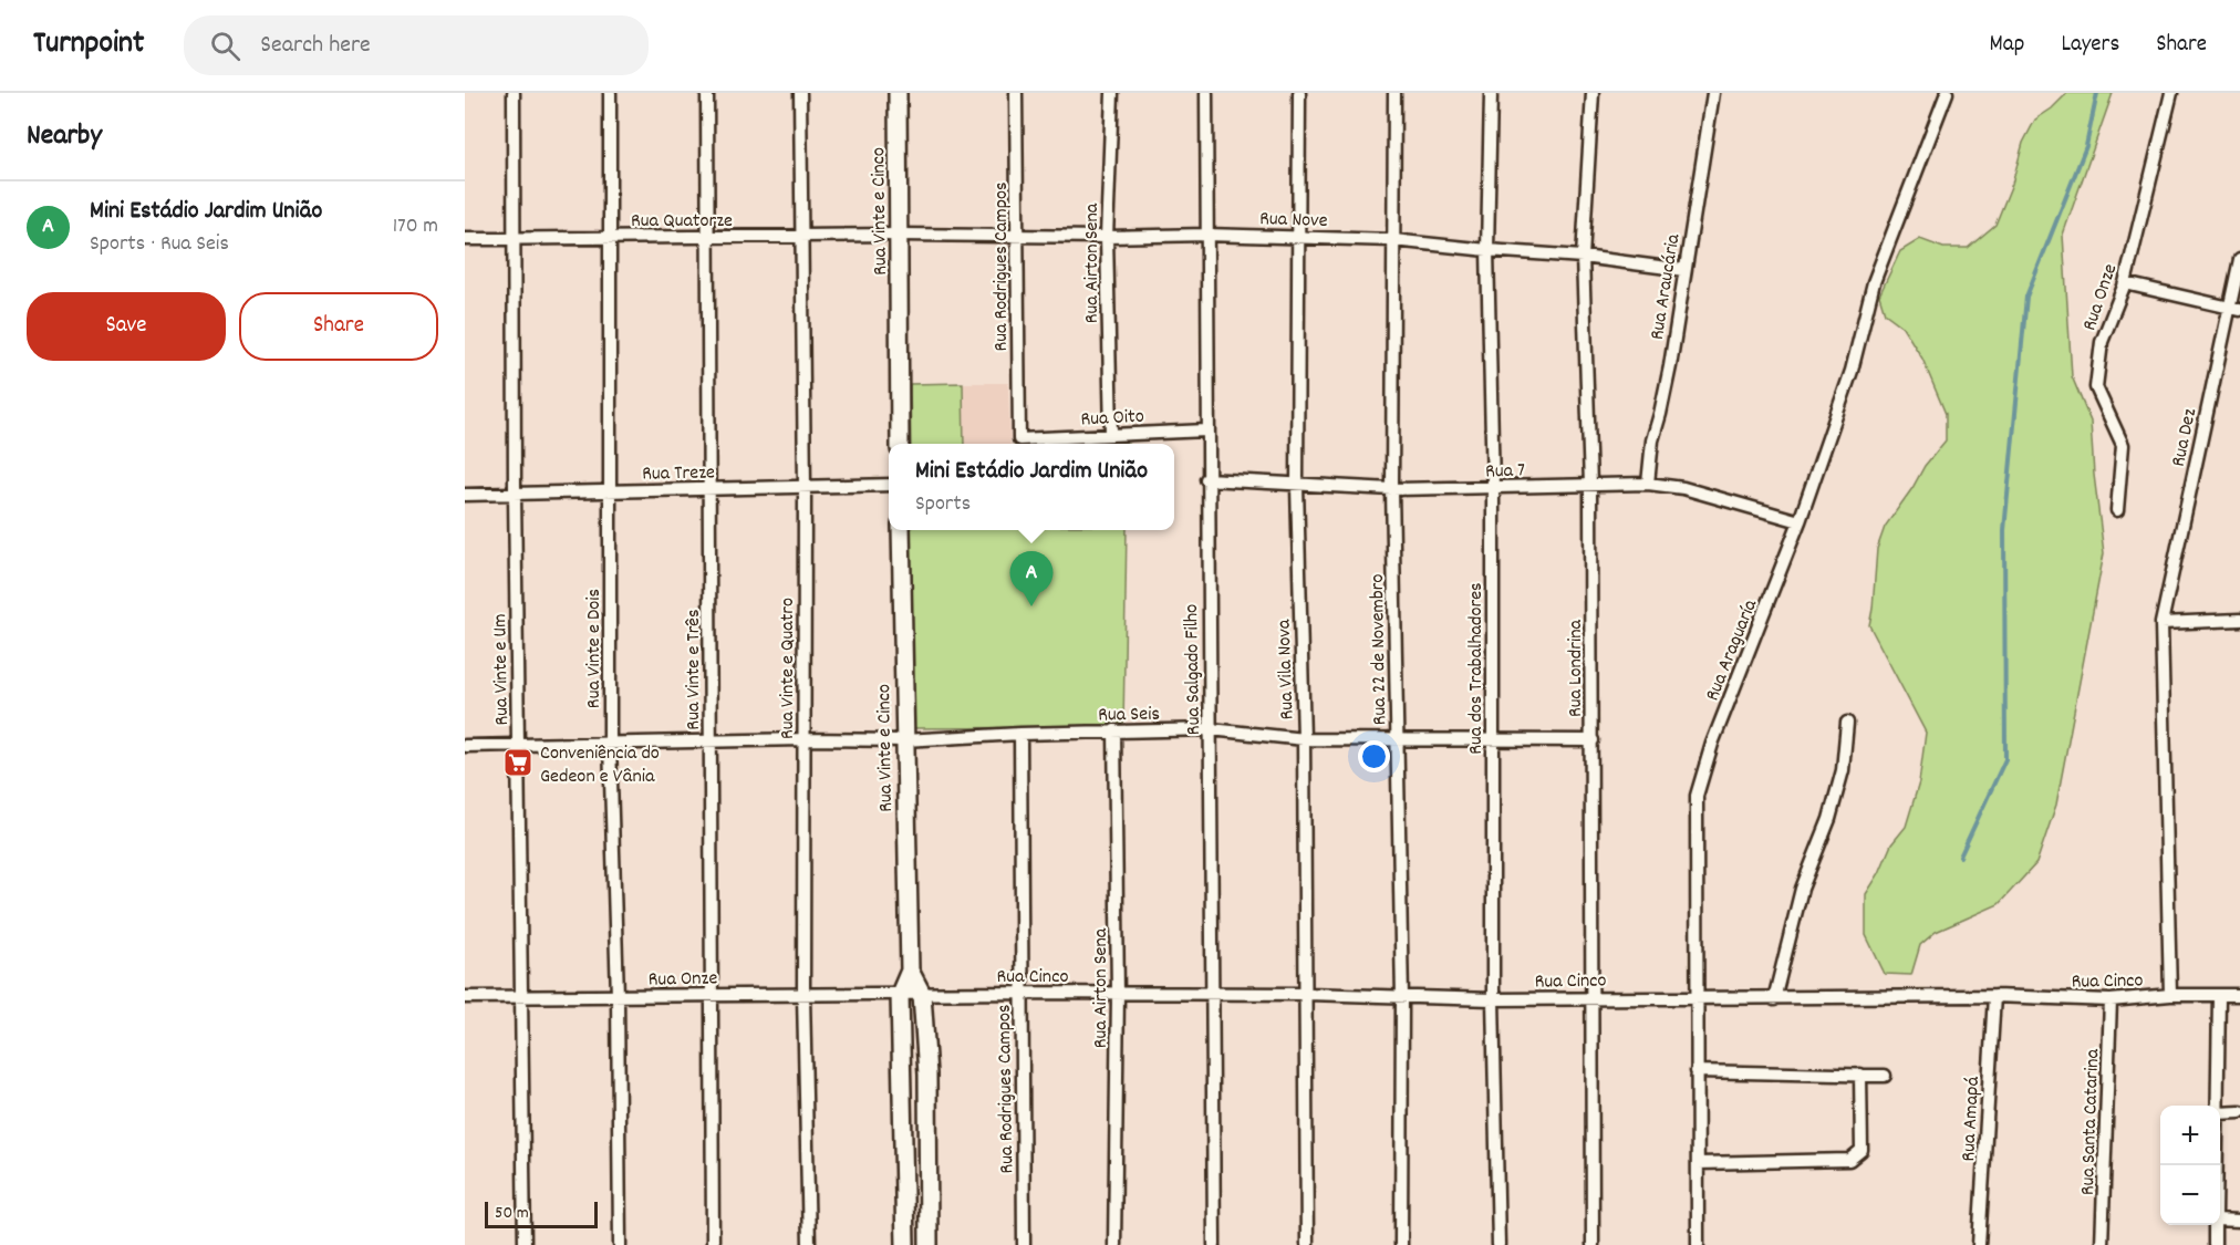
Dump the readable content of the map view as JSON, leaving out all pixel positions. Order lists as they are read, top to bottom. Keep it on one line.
{"streets":{"street":["Rua Vinte e Cinco","Rua Nove","Rua Quatorze","Rua Airton Sena","Rua Rodrigues Campos","Rua Araucária","Rua Onze","Rua Oito","Rua Dez","Rua 7","Rua Treze","Rua Vinte e Dois","Rua 22 de Novembro","Rua Araguaría","Rua Vinte e Quatro","Rua dos Trabalhadores","Rua Londrina","Rua Vinte e Um","Rua Vinte e Três","Rua Salgado Filho","Rua Vila Nova","Rua Seis","Rua Cinco","Rua Amapá","Rua Santa Catarina"]},"crossings":[["Rua Vinte e Cinco","Rua Nove"],["Rua Vinte e Cinco","Rua Quatorze"],["Rua Vinte e Cinco","Rua Onze"],["Rua Vinte e Cinco","Rua Seis"],["Rua Vinte e Cinco","Rua Cinco"],["Rua Nove","Rua Quatorze"],["Rua Nove","Rua Airton Sena"],["Rua Nove","Rua Rodrigues Campos"],["Rua Nove","Rua Araucária"],["Rua Nove","Rua 22 de Novembro"],["Rua Nove","Rua dos Trabalhadores"],["Rua Nove","Rua Londrina"],["Rua Nove","Rua Salgado Filho"],["Rua Nove","Rua Vila Nova"],["Rua Quatorze","Rua Vinte e Dois"],["Rua Quatorze","Rua Vinte e Quatro"],["Rua Quatorze","Rua Vinte e Um"],["Rua Quatorze","Rua Vinte e Três"],["Rua Airton Sena","Rua Oito"],["Rua Airton Sena","Rua Seis"],["Rua Airton Sena","Rua Cinco"],["Rua Rodrigues Campos","Rua Oito"],["Rua Rodrigues Campos","Rua Seis"],["Rua Rodrigues Campos","Rua Cinco"],["Rua Araucária","Rua 7"],["Rua Onze","Rua Vinte e Dois"],["Rua Onze","Rua Vinte e Quatro"],["Rua Onze","Rua Vinte e Um"],["Rua Onze","Rua Vinte e Três"],["Rua Onze","Rua Cinco"],["Rua Oito","Rua Salgado Filho"],["Rua Dez","Rua Cinco"],["Rua 7","Rua 22 de Novembro"],["Rua 7","Rua Araguaría"],["Rua 7","Rua dos Trabalhadores"],["Rua 7","Rua Londrina"],["Rua 7","Rua Salgado Filho"],["Rua 7","Rua Vila Nova"],["Rua Treze","Rua Vinte e Dois"],["Rua Treze","Rua Vinte e Quatro"],["Rua Treze","Rua Vinte e Um"],["Rua Treze","Rua Vinte e Três"],["Rua Vinte e Dois","Rua Seis"],["Rua 22 de Novembro","Rua Seis"],["Rua 22 de Novembro","Rua Cinco"],["Rua Araguaría","Rua Cinco"],["Rua Vinte e Quatro","Rua Seis"],["Rua dos Trabalhadores","Rua Seis"],["Rua dos Trabalhadores","Rua Cinco"],["Rua Londrina","Rua Seis"],["Rua Londrina","Rua Cinco"],["Rua Vinte e Um","Rua Seis"],["Rua Vinte e Três","Rua Seis"],["Rua Salgado Filho","Rua Seis"],["Rua Salgado Filho","Rua Cinco"],["Rua Vila Nova","Rua Seis"],["Rua Vila Nova","Rua Cinco"],["Rua Cinco","Rua Amapá"],["Rua Cinco","Rua Santa Catarina"]],"places":{"supermarket":["Conveniência do Gedeon e Vânia"]},"scale_bar":"50 m","page":{"header":"Turnpoint","search":"Search here","nav":["Map","Layers","Share"],"heading":"Nearby","list":[{"mark":"A","name":"Mini Estádio Jardim União","note":"Sports · Rua Seis","value":"170 m"}],"buttons":["Save","Share"],"popup":["Mini Estádio Jardim União","Sports"],"pins":"A","map_buttons":["+","−"],"scale":"50 m"}}
